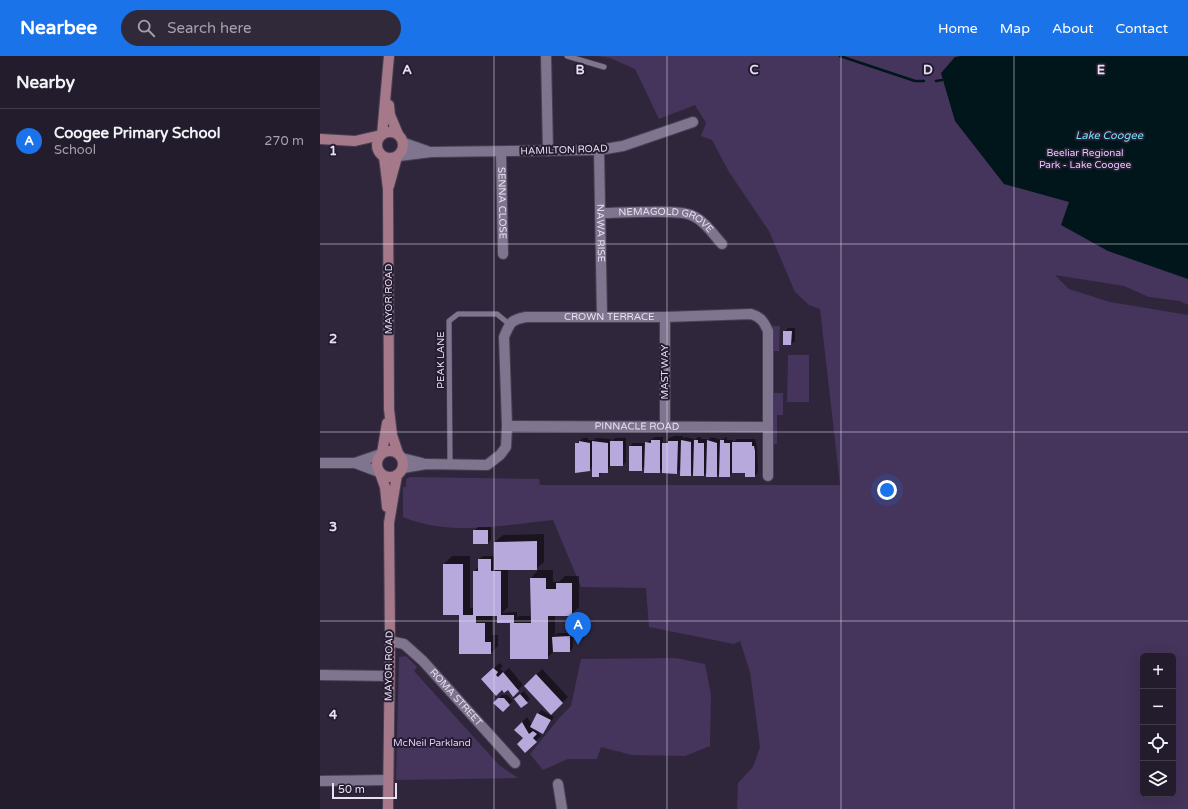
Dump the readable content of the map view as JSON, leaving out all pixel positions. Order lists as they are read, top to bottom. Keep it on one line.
{"streets":{"main road":["MAYOR ROAD"],"street":["HAMILTON ROAD","SENNA CLOSE","NEMAGOLD GROVE","NAWA RISE","CROWN TERRACE","MAST WAY","PINNACLE ROAD","ROMA STREET"],"lane":["PEAK LANE"]},"crossings":[["HAMILTON ROAD","SENNA CLOSE"],["HAMILTON ROAD","NAWA RISE"],["HAMILTON ROAD","MAYOR ROAD"],["NEMAGOLD GROVE","NAWA RISE"],["NAWA RISE","CROWN TERRACE"],["MAYOR ROAD","ROMA STREET"],["CROWN TERRACE","PEAK LANE"],["CROWN TERRACE","MAST WAY"],["CROWN TERRACE","PINNACLE ROAD"],["MAST WAY","PINNACLE ROAD"]],"water":["Lake Coogee"],"parks":["Beeliar Regional Park - Lake Coogee","McNeil Parkland"],"scale_bar":"50 m","page":{"header":"Nearbee","search":"Search here","nav":["Home","Map","About","Contact"],"heading":"Nearby","list":[{"mark":"A","name":"Coogee Primary School","note":"School","value":"270 m"}],"pins":"A","map_buttons":["+","−"],"scale":"50 m"},"grid":{"columns":["A","B","C","D","E"],"rows":["1","2","3","4"]}}
